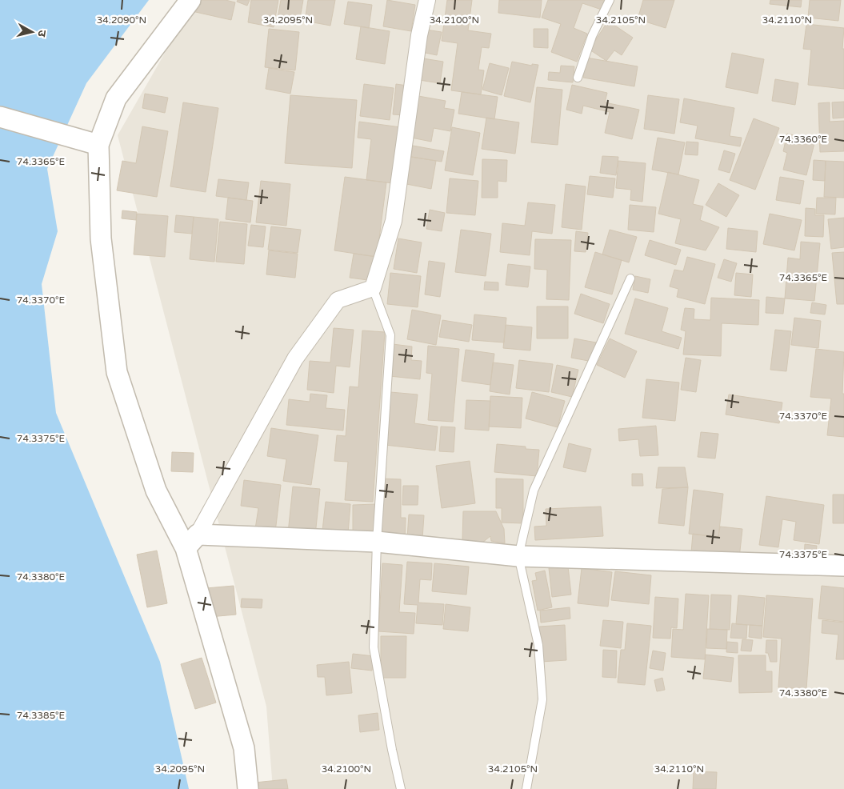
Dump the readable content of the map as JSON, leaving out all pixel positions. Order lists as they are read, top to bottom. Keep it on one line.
{"north":"right","coordinates":["34.2090°N","34.2095°N","34.2100°N","34.2105°N","34.2110°N","74.3360°E","74.3365°E","74.3370°E","74.3375°E","74.3380°E","74.3385°E"]}
